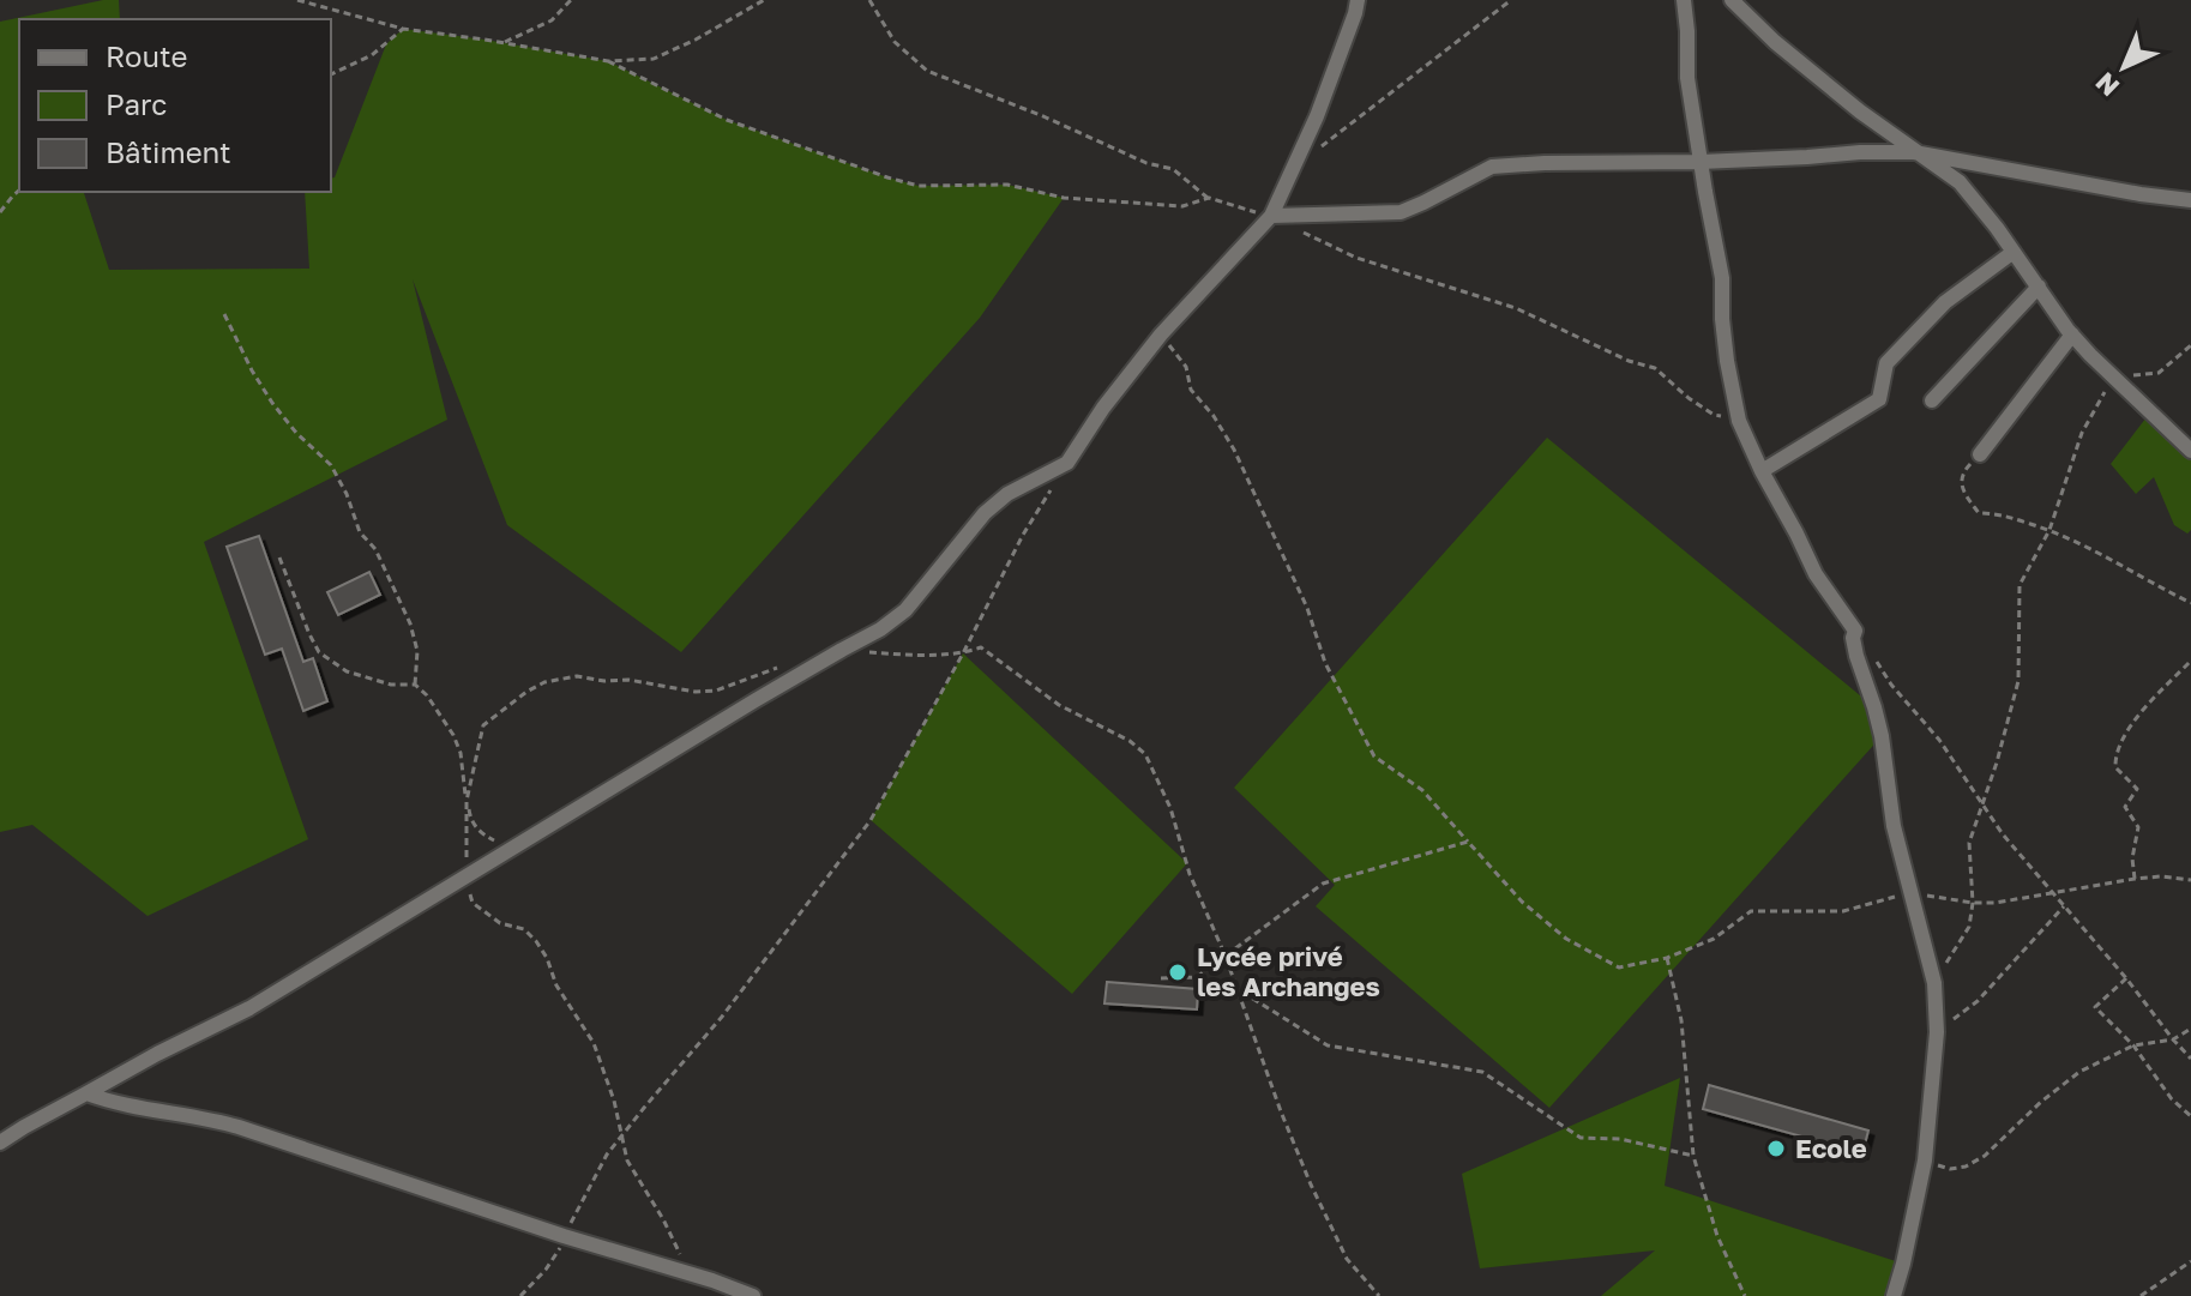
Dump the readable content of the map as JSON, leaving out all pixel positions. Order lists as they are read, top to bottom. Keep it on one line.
{"places":["Lycée privé les Archanges","Ecole"],"legend":["Route","Parc","Bâtiment"],"north":"bottom left"}
